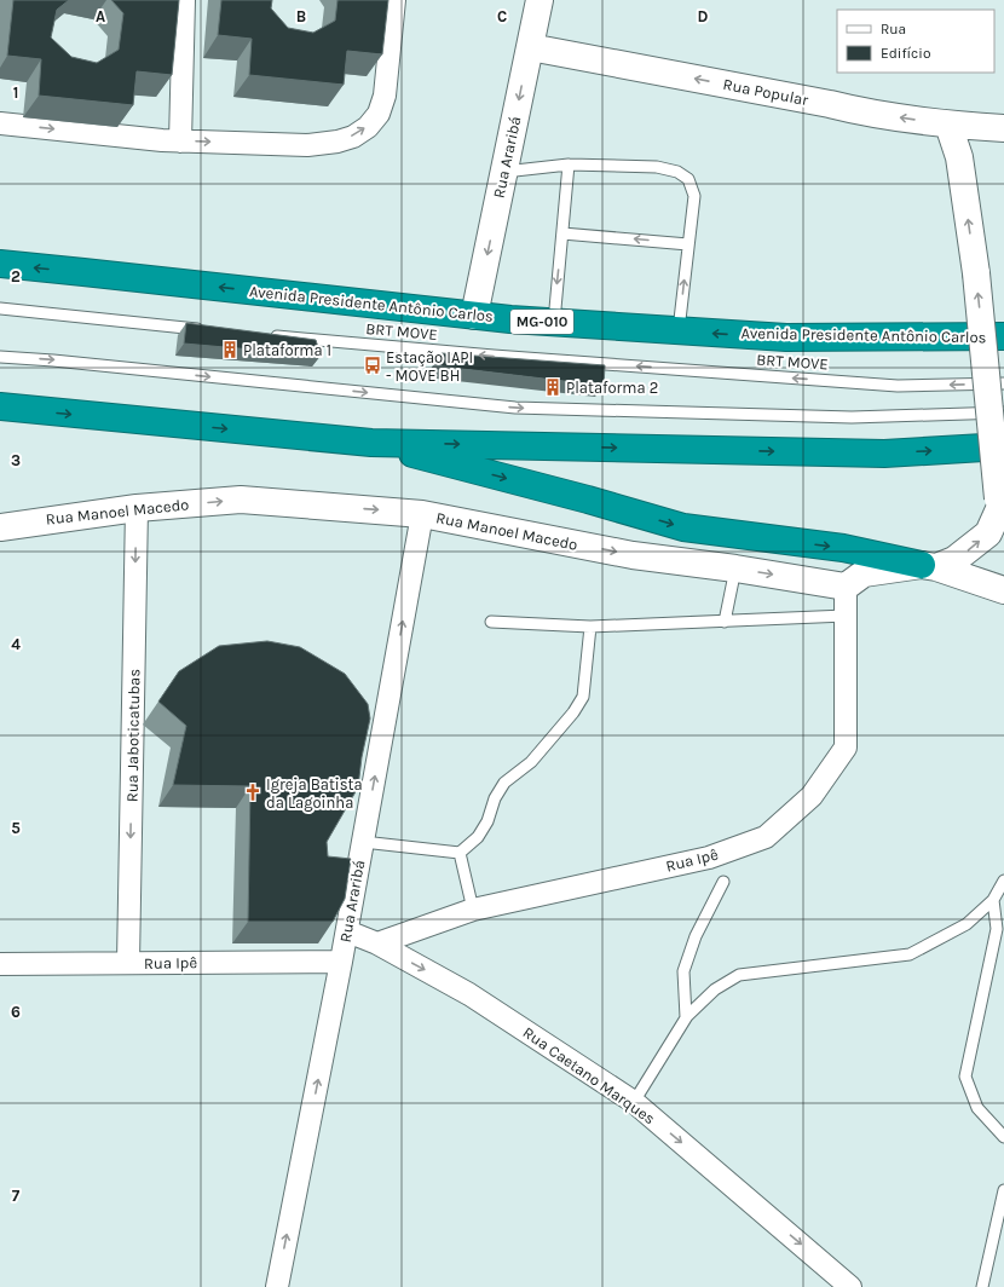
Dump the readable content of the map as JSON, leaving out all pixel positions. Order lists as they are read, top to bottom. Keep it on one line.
{"streets":{"highway":["Avenida Presidente Antônio Carlos","MG-010"],"street":["Rua Popular","Rua Araribá","Rua Manoel Macedo","Rua Jaboticatubas","Rua Ipê","Rua Caetano Marques"],"lane":["BRT MOVE"]},"crossings":[["Rua Popular","Rua Araribá"],["Rua Araribá","Avenida Presidente Antônio Carlos"],["Rua Araribá","Rua Manoel Macedo"],["Rua Araribá","Rua Ipê"],["Rua Manoel Macedo","Rua Jaboticatubas"],["Rua Manoel Macedo","Rua Ipê"],["Rua Jaboticatubas","Rua Ipê"],["Rua Ipê","Rua Caetano Marques"]],"one_way":["Rua Popular","Rua Manoel Macedo","Rua Jaboticatubas","Rua Caetano Marques"],"places":{"building":["Plataforma 1","Plataforma 2"],"bus stop":["Estação IAPI - MOVE BH"],"church":["Igreja Batista da Lagoinha"]},"legend":["Rua","Edifício"],"grid":{"columns":["A","B","C","D"],"rows":["1","2","3","4","5","6","7"]}}
